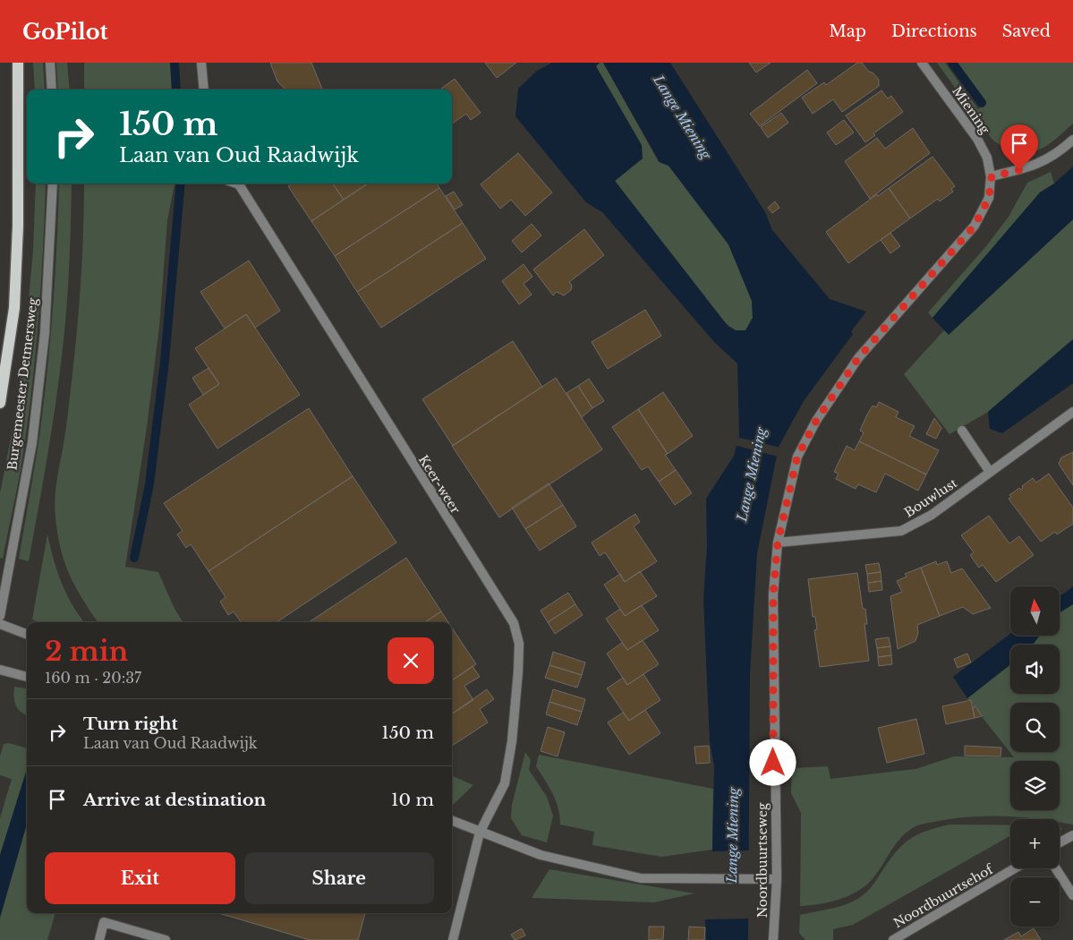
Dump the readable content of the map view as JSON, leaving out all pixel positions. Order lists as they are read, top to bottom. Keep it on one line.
{"streets":{"main road":["Burgemeester Detmersweg"],"street":["Miening","Keer-weer","Bouwlust","Noordbuurtseweg","Noordbuurtsehof"]},"crossings":[["Miening","Noordbuurtseweg"],["Bouwlust","Noordbuurtseweg"]],"water":["Lange Miening"],"north":"top","page":{"header":"GoPilot","nav":["Map","Directions","Saved"],"turn":["150 m","Laan van Oud Raadwijk"],"map_buttons":["+","−"],"heading":["2 min","160 m · 20:37"],"list":[{"name":"Turn right","note":"Laan van Oud Raadwijk","value":"150 m"},{"name":"Arrive at destination","value":"10 m"}],"buttons":["Exit","Share"]}}
